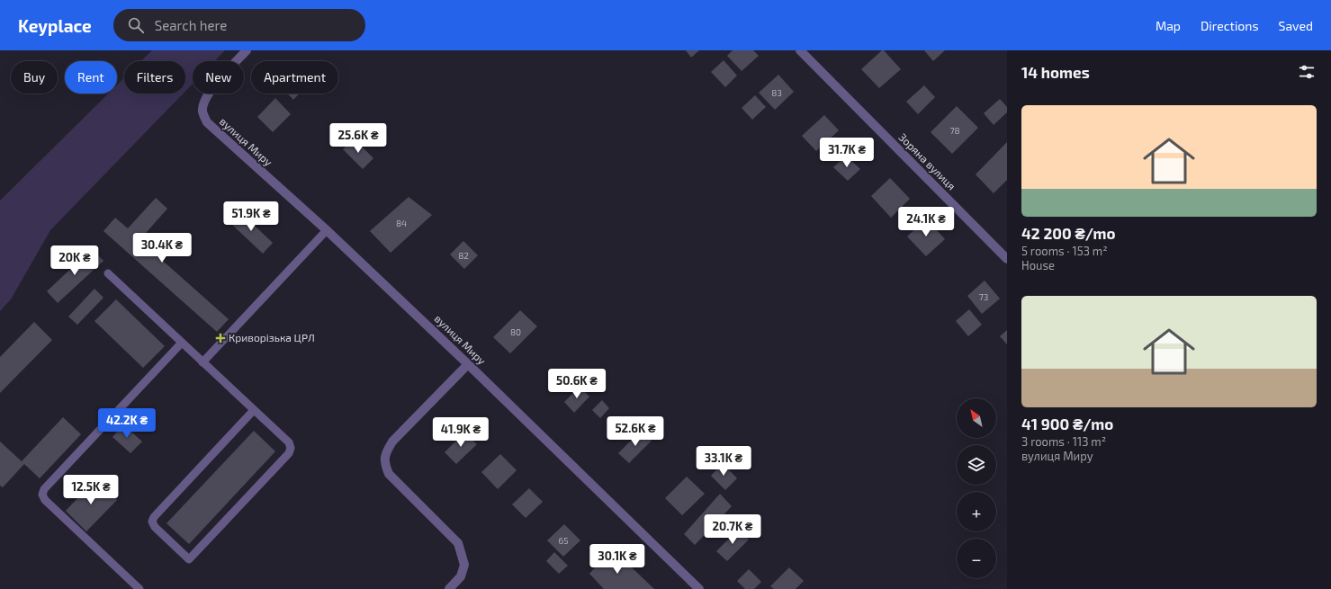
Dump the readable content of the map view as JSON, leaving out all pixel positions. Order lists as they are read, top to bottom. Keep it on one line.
{"streets":{"street":["вулиця Миру","Зоряна вулиця"]},"places":{"health":["Криворізька ЦРЛ"]},"house_numbers":["83","78","84","82","73","80","65"],"north":"top left","page":{"header":"Keyplace","search":"Search here","nav":["Map","Directions","Saved"],"heading":"14 homes","chip":["Buy","Rent","Filters","New","Apartment"],"list":[{"name":"42 200 ₴/mo","note":"5 rooms · 153 m² · House"},{"name":"41 900 ₴/mo","note":"3 rooms · 113 m² · вулиця Миру"}],"price":["25.6K ₴","31.7K ₴","51.9K ₴","24.1K ₴","30.4K ₴","20K ₴","50.6K ₴","42.2K ₴","52.6K ₴","41.9K ₴","33.1K ₴","12.5K ₴","20.7K ₴","30.1K ₴"],"map_buttons":["+","−"]}}
